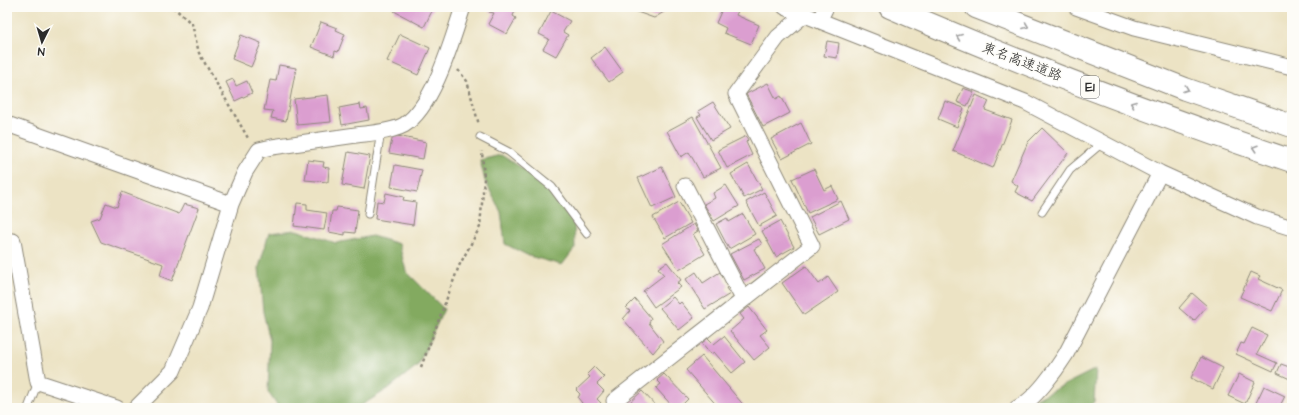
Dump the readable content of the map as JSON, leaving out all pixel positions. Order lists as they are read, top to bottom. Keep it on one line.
{"streets":{"highway":["東名高速道路","E1"]},"north":"bottom"}
